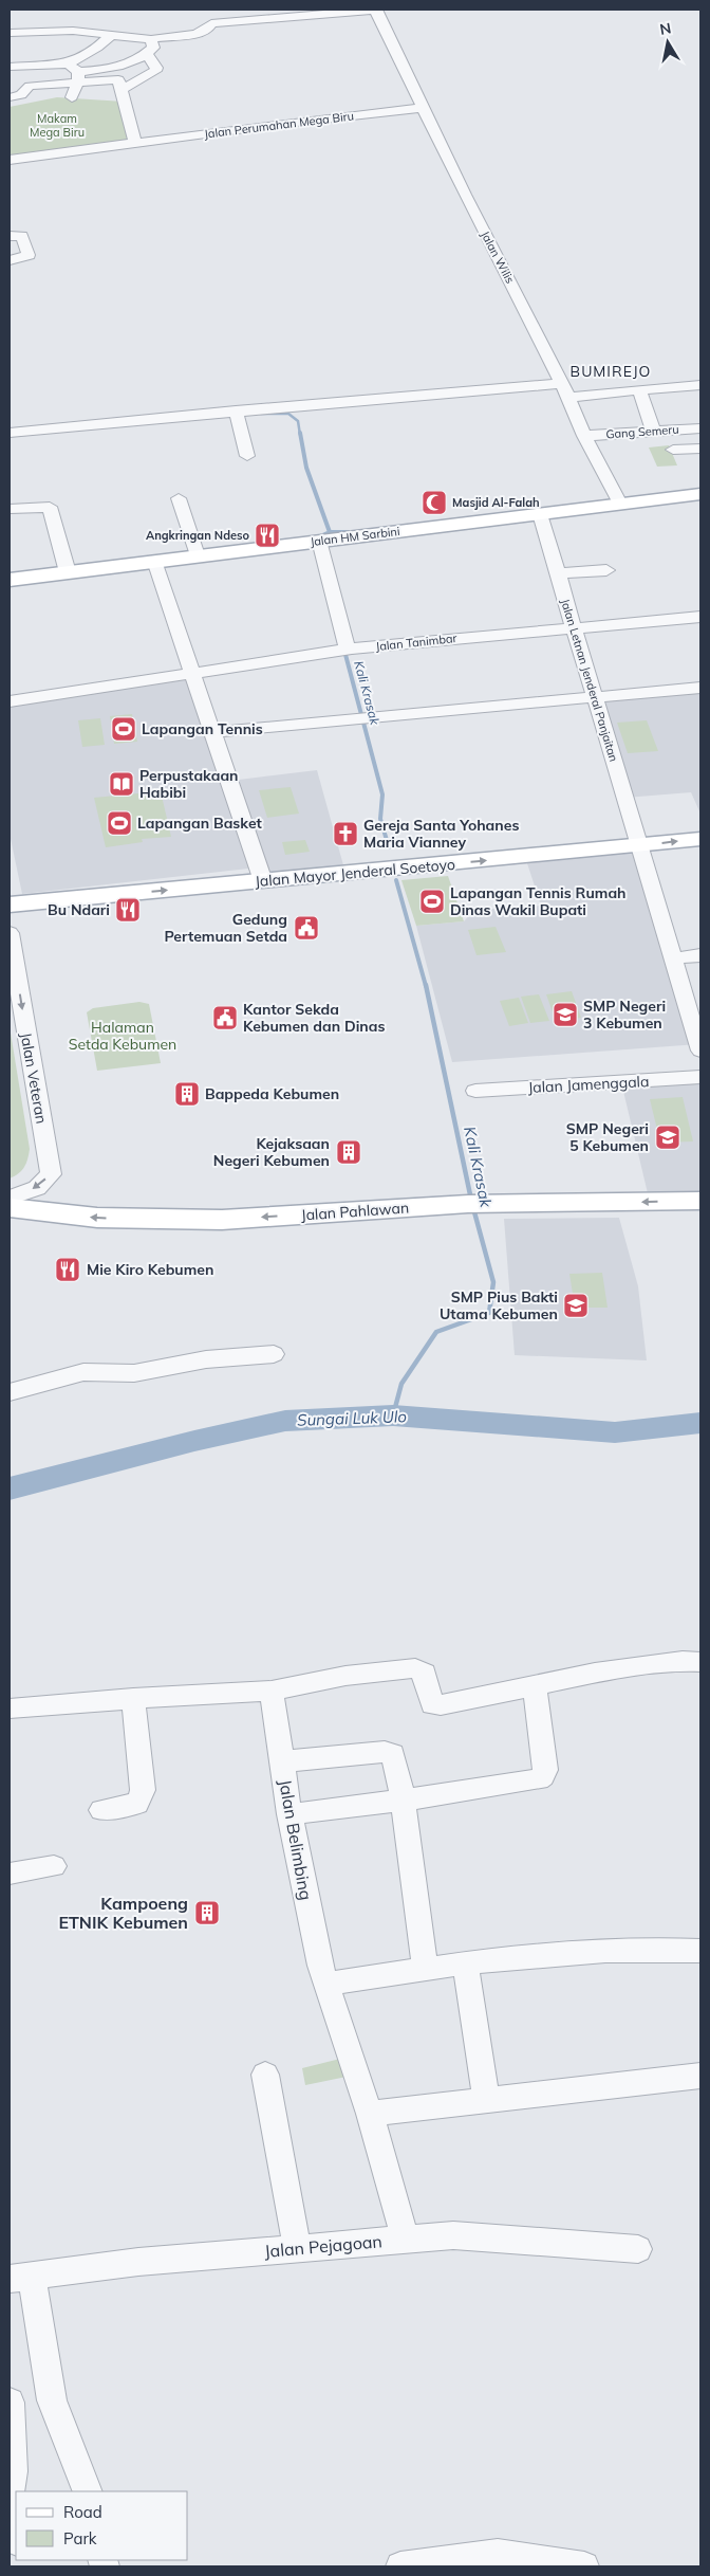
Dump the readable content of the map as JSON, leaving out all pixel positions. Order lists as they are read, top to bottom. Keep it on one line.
{"streets":{"main road":["Jalan HM Sarbini","Jalan Mayor Jenderal Soetoyo","Jalan Pahlawan"],"street":["Jalan Perumahan Mega Biru","Jalan Wilis","Gang Semeru","Jalan Tanimbar","Jalan Letnan Jenderal Panjaitan","Jalan Veteran","Jalan Jamenggala","Jalan Belimbing","Jalan Pejagoan"]},"crossings":[["Jalan Perumahan Mega Biru","Jalan Wilis"],["Jalan Wilis","Gang Semeru"],["Jalan Wilis","Jalan HM Sarbini"],["Jalan HM Sarbini","Jalan Letnan Jenderal Panjaitan"],["Jalan Tanimbar","Jalan Letnan Jenderal Panjaitan"],["Jalan Letnan Jenderal Panjaitan","Jalan Mayor Jenderal Soetoyo"],["Jalan Belimbing","Jalan Pejagoan"]],"one_way":["Jalan Mayor Jenderal Soetoyo","Jalan Veteran","Jalan Pahlawan"],"districts":["BUMIREJO"],"water":["Kali Krasak","Sungai Luk Ulo"],"parks":["Makam Mega Biru","Halaman Setda Kebumen"],"places":{"mosque":["Masjid Al-Falah"],"restaurant":["Angkringan Ndeso","Bu Ndari","Mie Kiro Kebumen"],"sports":["Lapangan Tennis","Lapangan Basket","Lapangan Tennis Rumah Dinas Wakil Bupati"],"library":["Perpustakaan Habibi"],"church":["Gereja Santa Yohanes Maria Vianney"],"public building":["Gedung Pertemuan Setda","Kantor Sekda Kebumen dan Dinas"],"school or university":["SMP Negeri 3 Kebumen","SMP Negeri 5 Kebumen","SMP Pius Bakti Utama Kebumen"],"building":["Bappeda Kebumen","Kejaksaan Negeri Kebumen","Kampoeng ETNIK Kebumen"]},"legend":["Road","Park"],"north":"top"}
